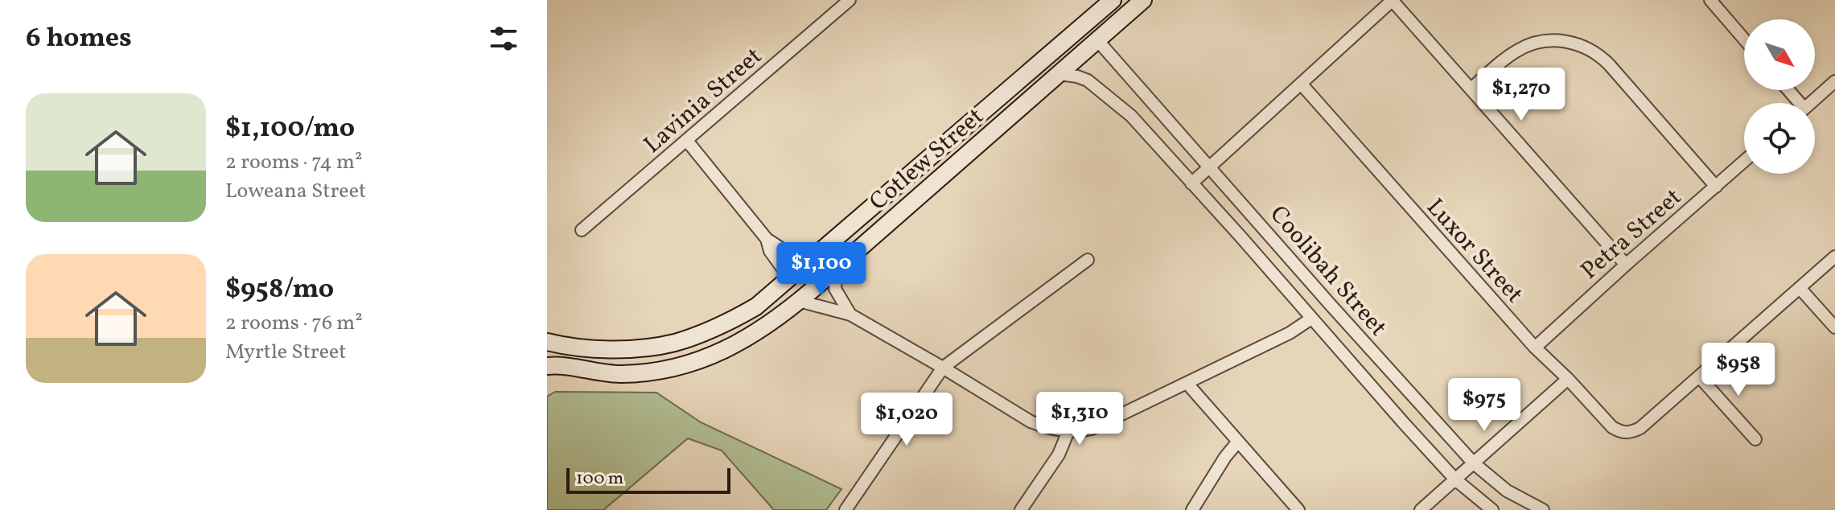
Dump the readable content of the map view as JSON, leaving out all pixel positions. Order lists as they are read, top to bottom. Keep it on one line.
{"streets":{"main road":["Cotlew Street"],"street":["Lavinia Street","Petra Street","Luxor Street","Coolibah Street"]},"crossings":[["Cotlew Street","Coolibah Street"],["Petra Street","Luxor Street"]],"scale_bar":"100 m","north":"bottom right","page":{"heading":"6 homes","price":["$1,270","$1,100","$958","$975","$1,310","$1,020"],"list":[{"name":"$1,100/mo","note":"2 rooms · 74 m² · Loweana Street"},{"name":"$958/mo","note":"2 rooms · 76 m² · Myrtle Street"}],"scale":"100 m"}}
